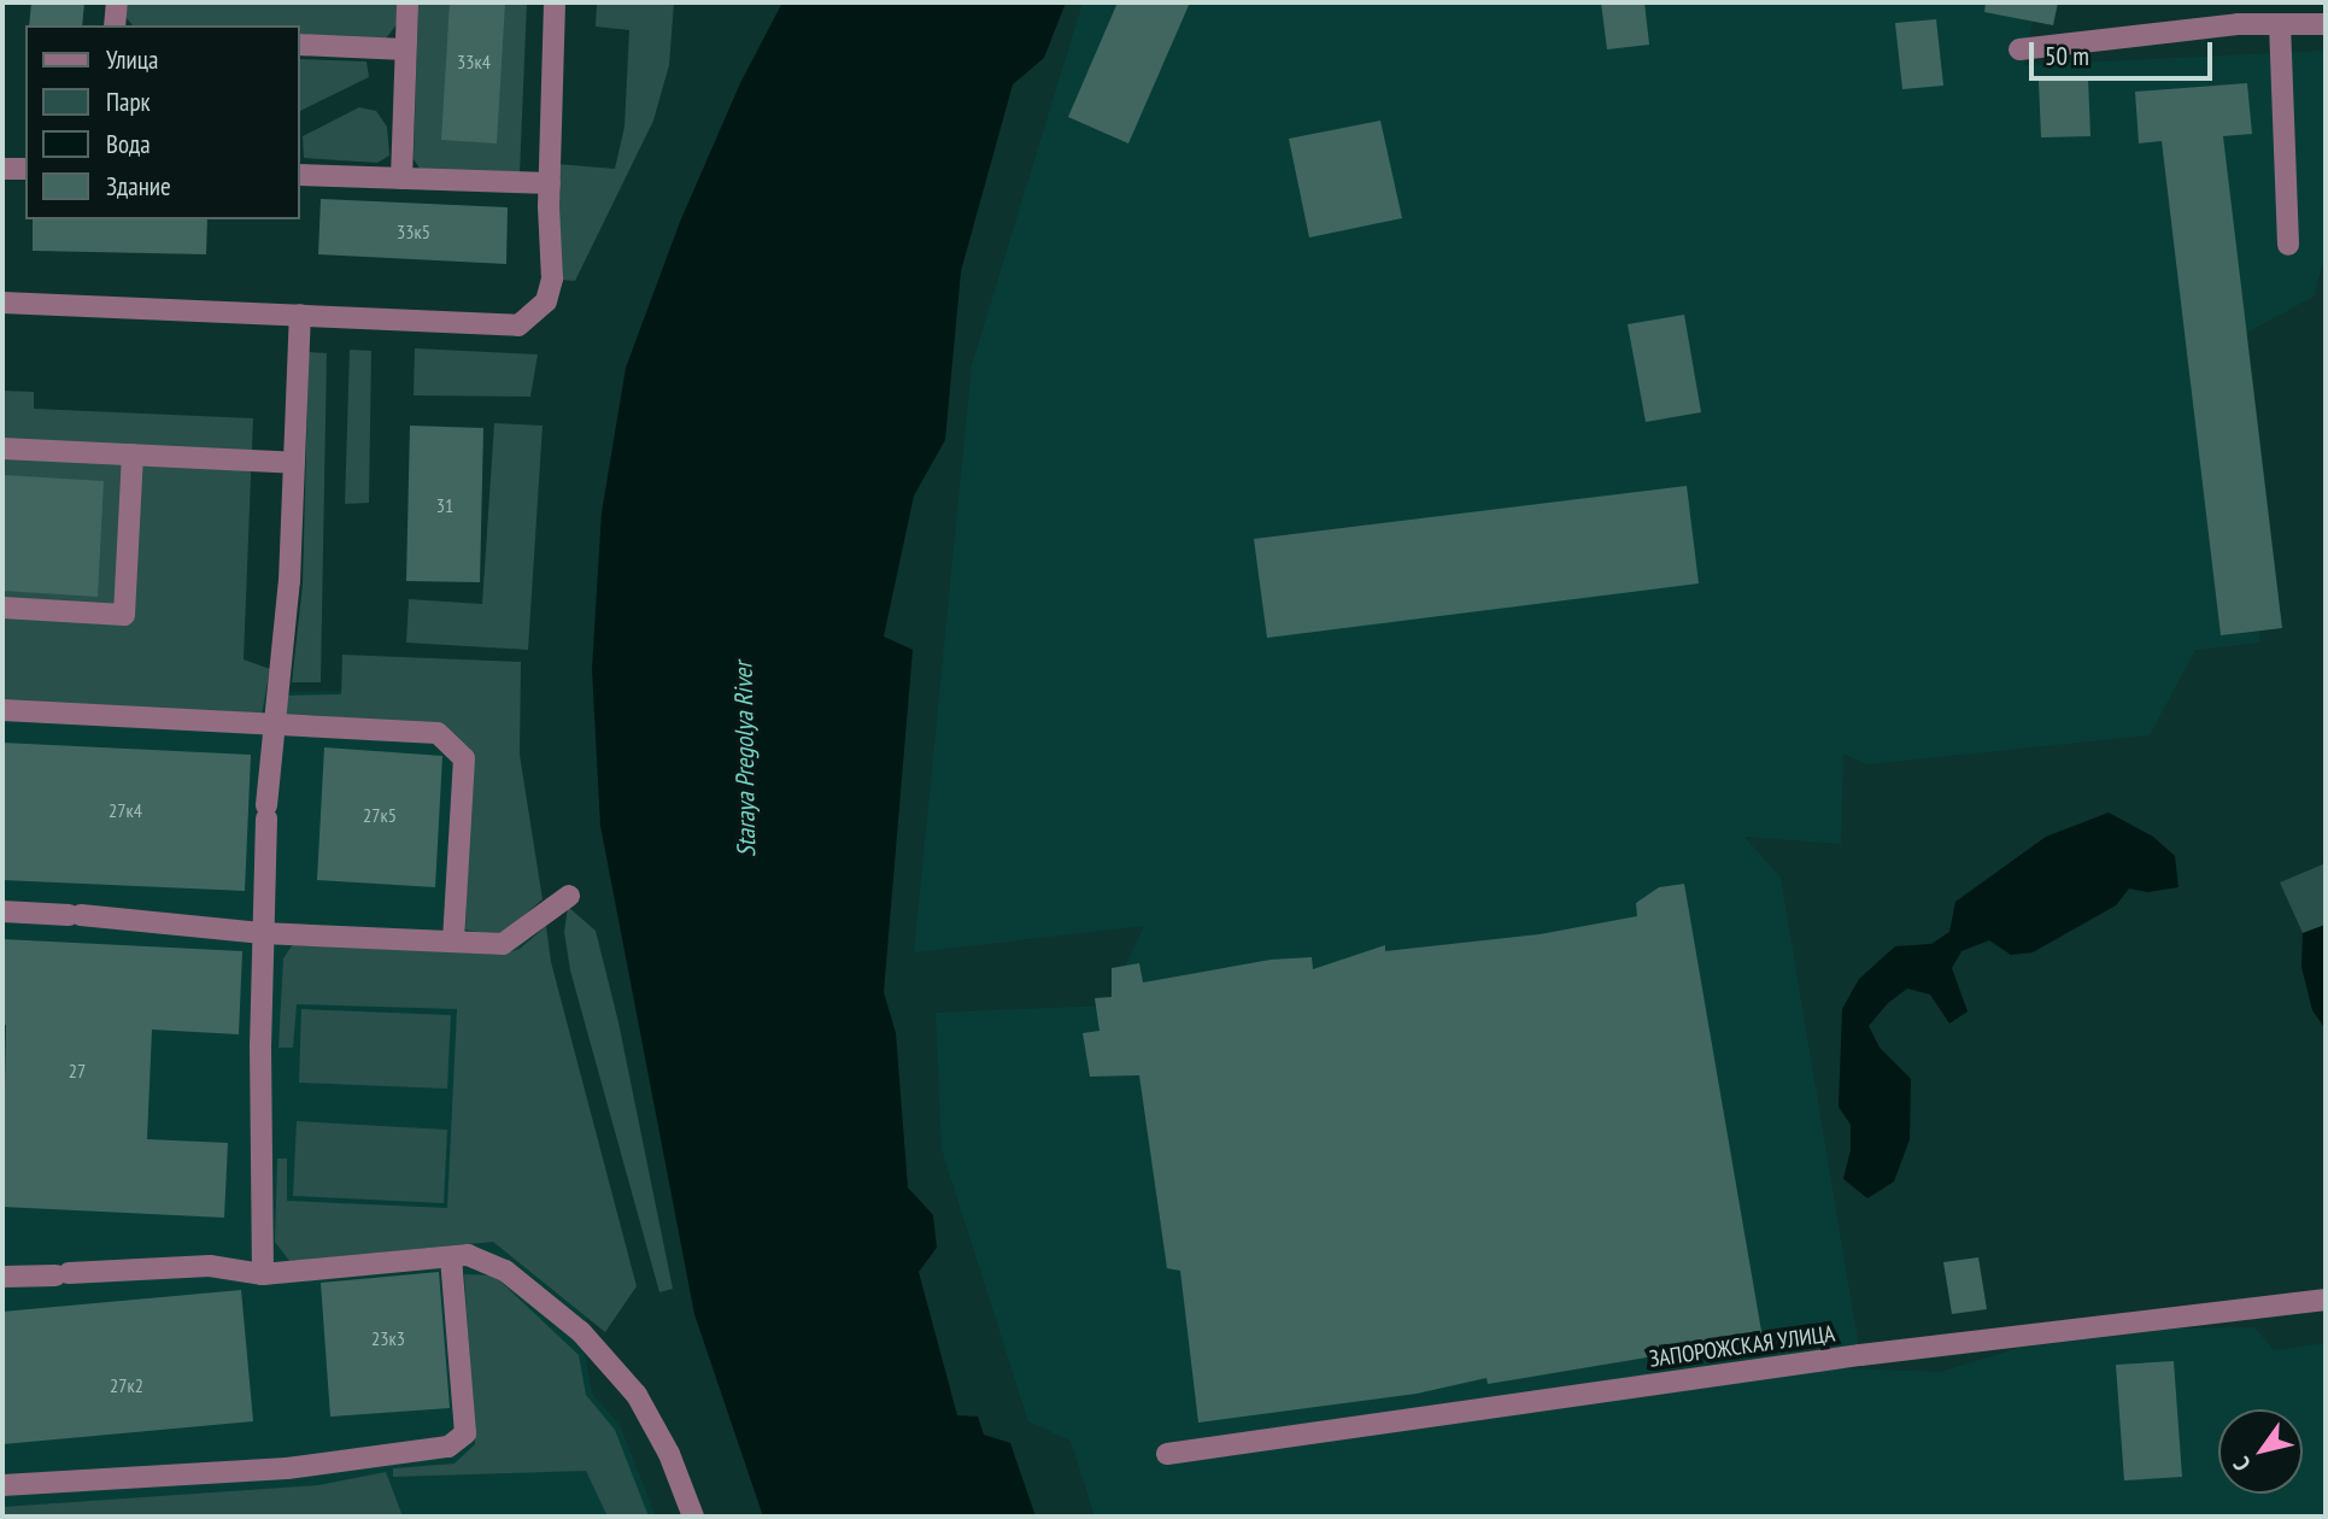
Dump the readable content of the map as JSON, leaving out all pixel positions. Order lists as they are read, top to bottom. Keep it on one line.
{"streets":{"street":["ЗАПОРОЖСКАЯ УЛИЦА"]},"water":["Staraya Pregolya River"],"house_numbers":["33к4","33к5","31","27к4","27к5","27","23к3","27к2"],"legend":["Улица","Парк","Вода","Здание"],"scale_bar":"50 m","north":"bottom left"}
